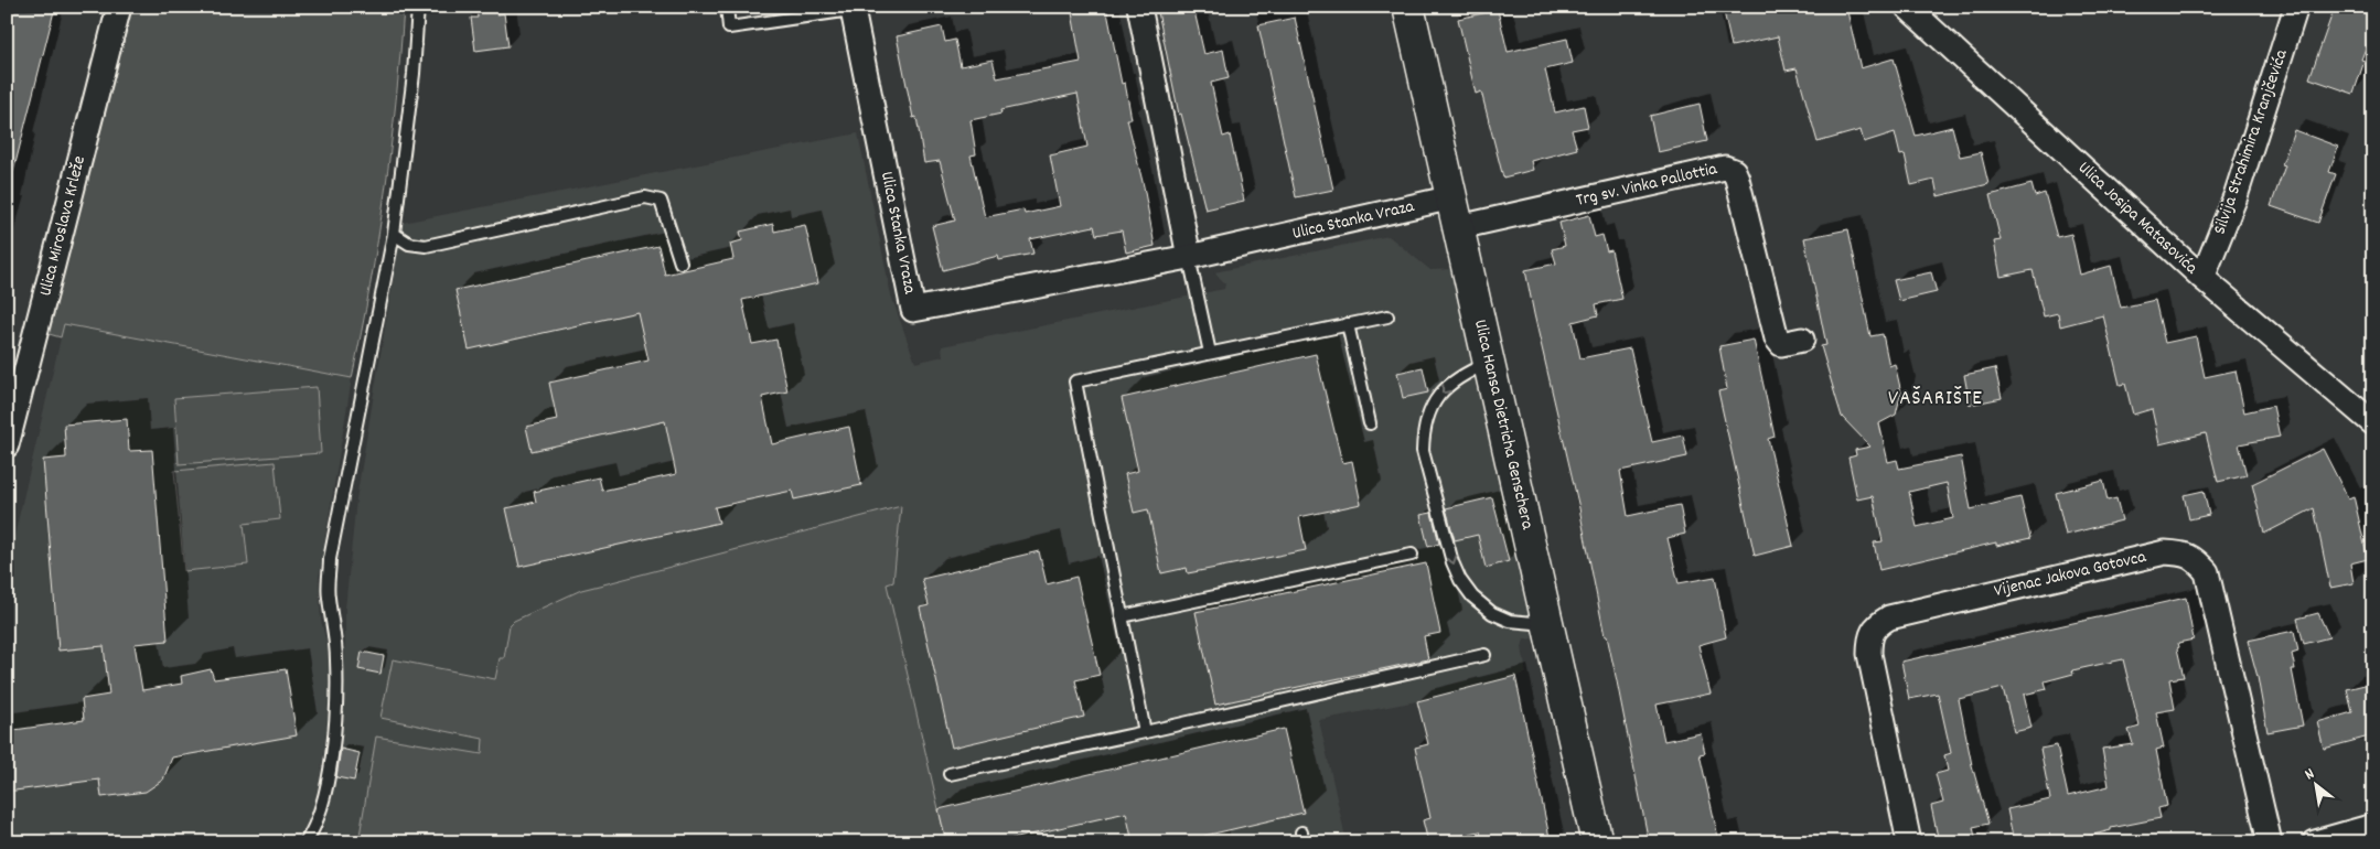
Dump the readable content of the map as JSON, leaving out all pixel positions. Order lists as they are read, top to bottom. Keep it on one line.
{"streets":{"main road":["Ulica Hansa Dietricha Genschera"],"street":["Silvija Strahimira Kranjčevića","Trg sv. Vinka Pallottia","Ulica Josipa Matasovića","Ulica Stanka Vraza","Ulica Miroslava Krleže","Vijenac Jakova Gotovca"]},"crossings":[["Silvija Strahimira Kranjčevića","Ulica Josipa Matasovića"],["Trg sv. Vinka Pallottia","Ulica Hansa Dietricha Genschera"],["Ulica Stanka Vraza","Ulica Hansa Dietricha Genschera"]],"districts":["VAŠARIŠTE"],"north":"top left"}
